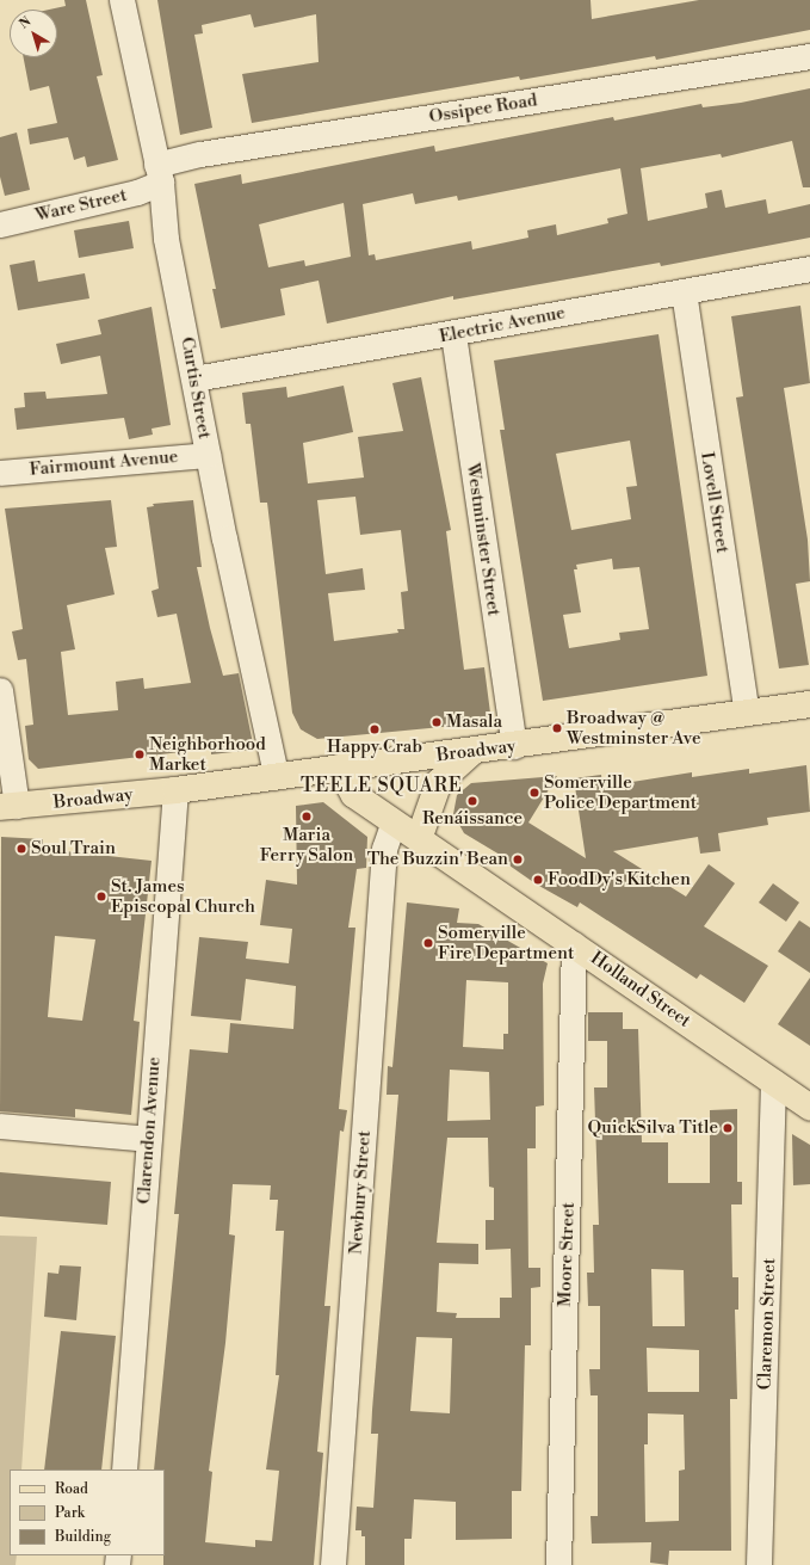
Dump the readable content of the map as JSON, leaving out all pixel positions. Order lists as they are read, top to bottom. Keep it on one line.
{"streets":{"main road":["Broadway","Holland Street"],"street":["Ossipee Road","Ware Street","Electric Avenue","Curtis Street","Fairmount Avenue","Lovell Street","Westminster Street","Clarendon Avenue","Newbury Street","Moore Street","Claremon Street"]},"crossings":[["Ossipee Road","Ware Street"],["Ossipee Road","Curtis Street"],["Ware Street","Curtis Street"],["Electric Avenue","Curtis Street"],["Electric Avenue","Lovell Street"],["Electric Avenue","Westminster Street"],["Curtis Street","Fairmount Avenue"],["Curtis Street","Broadway"],["Lovell Street","Broadway"],["Westminster Street","Broadway"],["Broadway","Holland Street"],["Broadway","Clarendon Avenue"],["Holland Street","Newbury Street"],["Holland Street","Moore Street"],["Holland Street","Claremon Street"]],"districts":["TEELE SQUARE"],"places":["Masala","Broadway @ Westminster Ave","Happy Crab","Neighborhood Market","Somerville Police Department","Renáissance","Maria Ferry Salon","Soul Train","The Buzzin' Bean","FoodDy's Kitchen","St. James Episcopal Church","Somerville Fire Department","QuickSilva Title"],"legend":["Road","Park","Building"],"north":"top left"}
